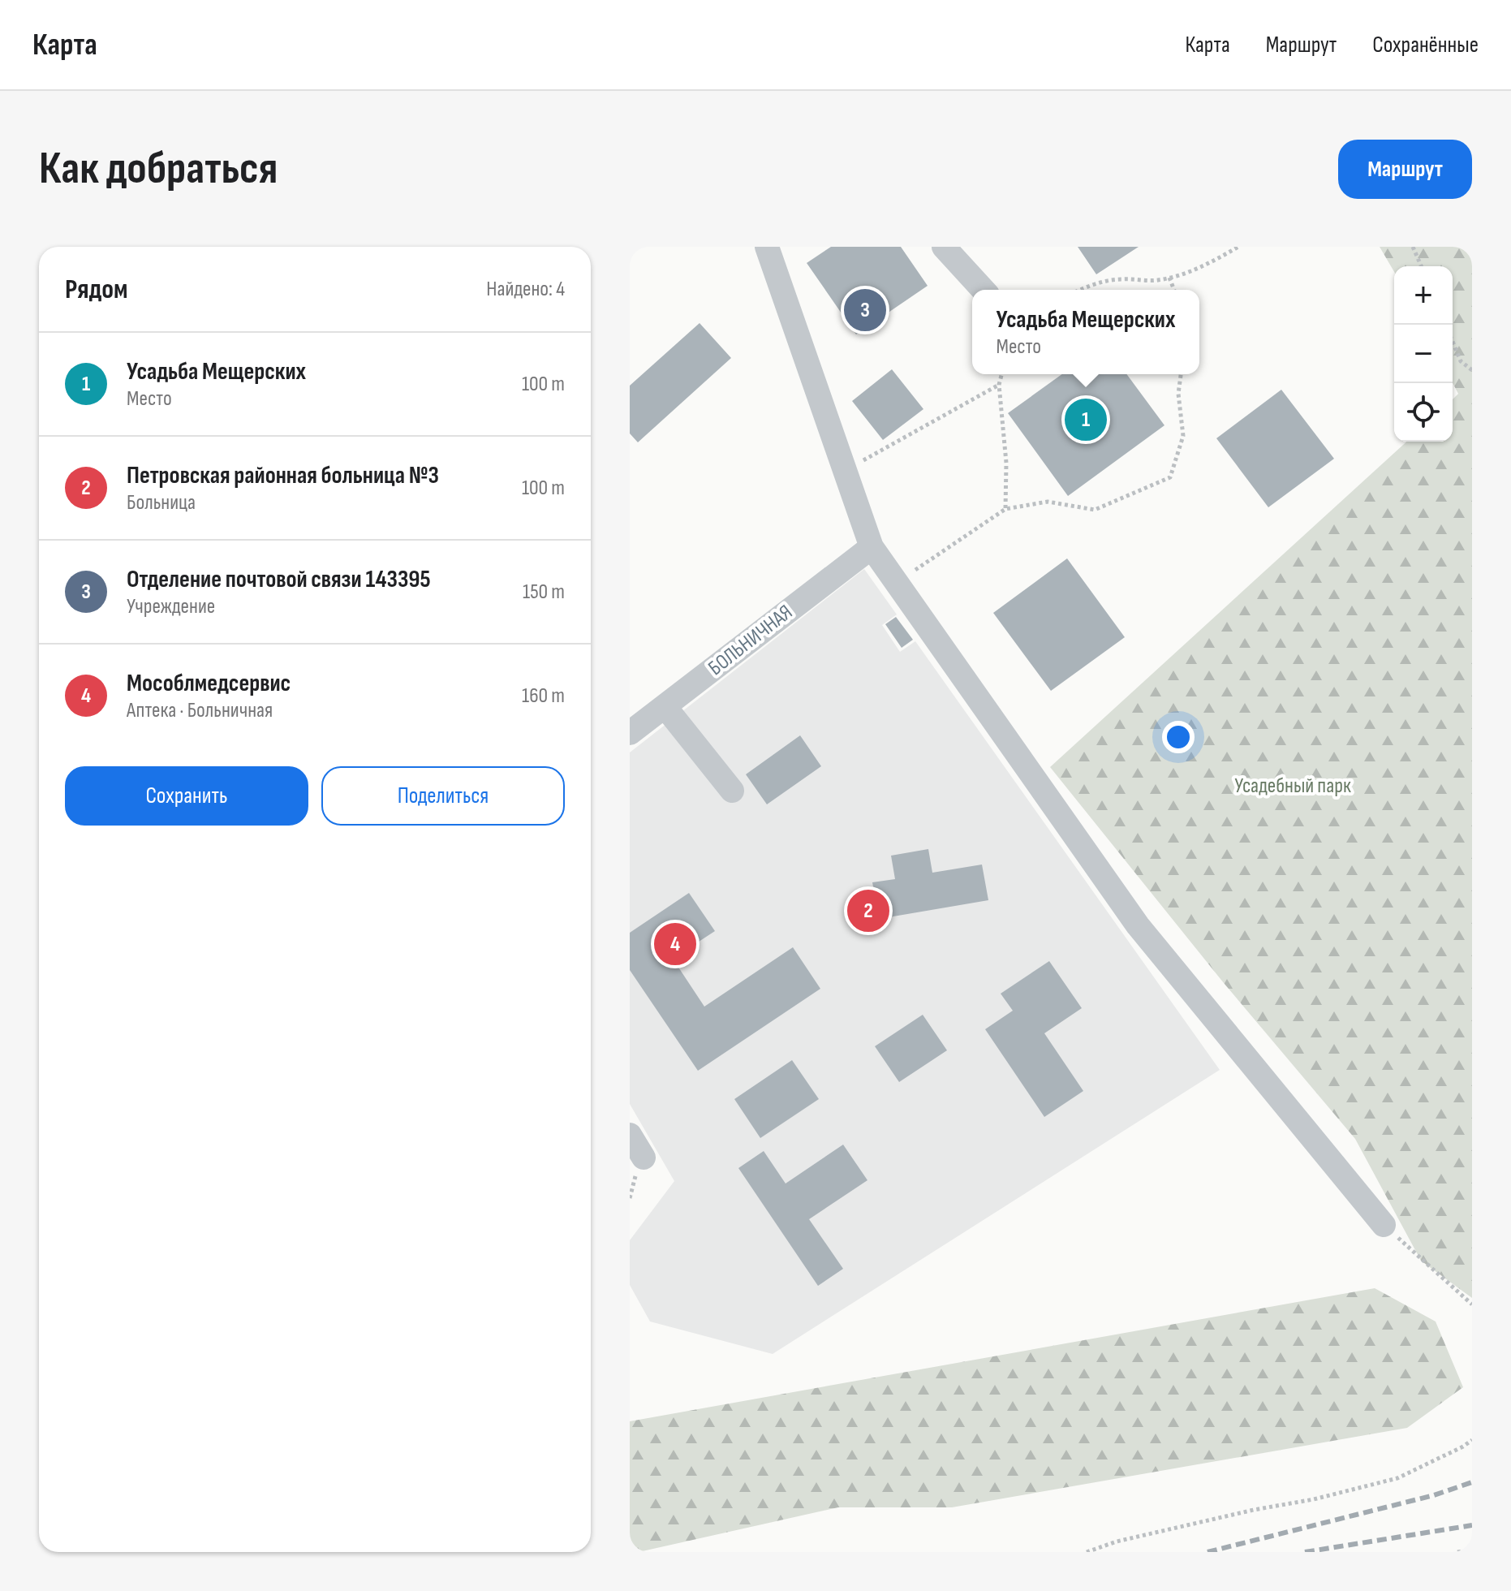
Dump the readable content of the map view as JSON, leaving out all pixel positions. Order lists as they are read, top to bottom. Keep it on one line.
{"streets":{"street":["БОЛЬНИЧНАЯ"]},"parks":["Усадебный парк"],"page":{"header":"Карта","nav":["Карта","Маршрут","Сохранённые"],"buttons":["Маршрут",["Сохранить","Поделиться"]],"title":"Как добраться","heading":["Рядом","Найдено: 4"],"map_buttons":["+","−"],"pins":["3","1","2","4"],"popup":["Усадьба Мещерских","Место"],"list":[{"mark":"1","name":"Усадьба Мещерских","note":"Место","value":"100 m"},{"mark":"2","name":"Петровская районная больница №3","note":"Больница","value":"100 m"},{"mark":"3","name":"Отделение почтовой связи 143395","note":"Учреждение","value":"150 m"},{"mark":"4","name":"Мособлмедсервис","note":"Аптека · Больничная","value":"160 m"}]}}
